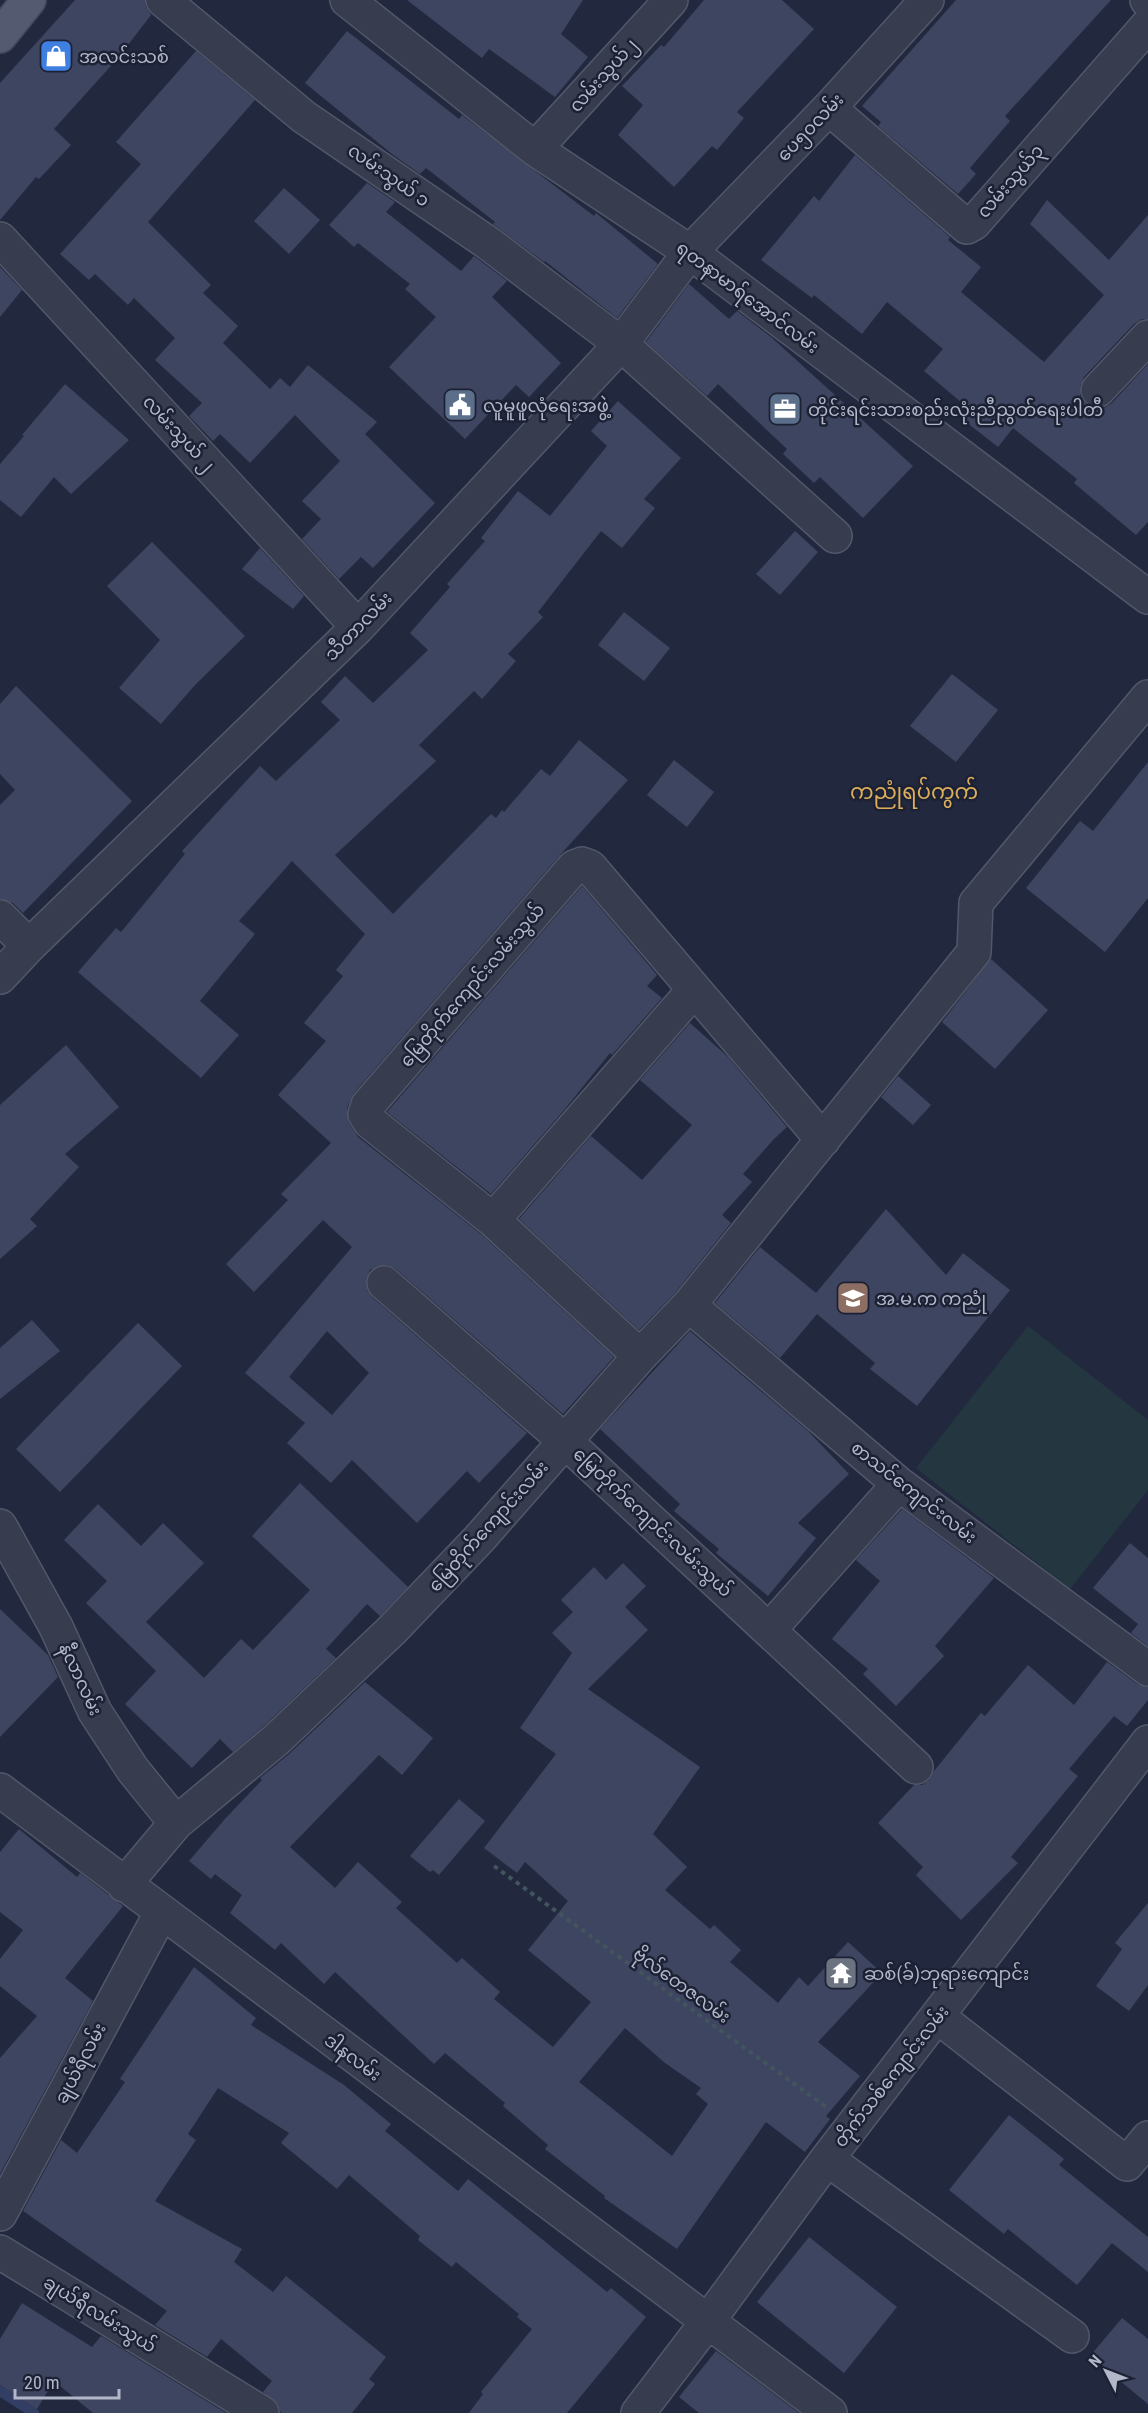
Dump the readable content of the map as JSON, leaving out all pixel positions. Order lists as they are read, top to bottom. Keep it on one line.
{"streets":{"street":["လမ်းသွယ်၂","ပေ၅၀လမ်း","လမ်းသွယ် ၁","လမ်းသွယ်၃","ရတနာမာရ်အောင်လမ်း","လမ်းသွယ် ၂","သီတာလမ်း","မြေတိုက်ကျောင်းလမ်းသွယ်","စာသင်ကျောင်းလမ်း","မြေတိုက်ကျောင်းလမ်း","နီလာလမ်း","ဒါနလမ်း","ချယ်ရီလမ်း","တိုက်သစ်ကျောင်းလမ်း","ချယ်ရီလမ်းသွယ်"],"path":["ဗိုလ်တေဇလမ်း"]},"crossings":[["လမ်းသွယ်၂","ရတနာမာရ်အောင်လမ်း"],["ပေ၅၀လမ်း","လမ်းသွယ်၃"],["ပေ၅၀လမ်း","ရတနာမာရ်အောင်လမ်း"],["ပေ၅၀လမ်း","သီတာလမ်း"],["လမ်းသွယ် ၁","သီတာလမ်း"],["ရတနာမာရ်အောင်လမ်း","သီတာလမ်း"],["လမ်းသွယ် ၂","သီတာလမ်း"],["မြေတိုက်ကျောင်းလမ်းသွယ်","မြေတိုက်ကျောင်းလမ်း"],["စာသင်ကျောင်းလမ်း","မြေတိုက်ကျောင်းလမ်း"],["မြေတိုက်ကျောင်းလမ်း","နီလာလမ်း"],["မြေတိုက်ကျောင်းလမ်း","ဒါနလမ်း"],["ဗိုလ်တေဇလမ်း","တိုက်သစ်ကျောင်းလမ်း"],["ဒါနလမ်း","ချယ်ရီလမ်း"],["ဒါနလမ်း","တိုက်သစ်ကျောင်းလမ်း"]],"districts":["ကညုံရပ်ကွက်"],"places":{"shop":["အလင်းသစ်"],"public building":["လူမူဖူလုံရေးအဖွဲ့"],"office":["တိုင်းရင်းသားစည်းလုံးညီညွတ်ရေးပါတီ"],"school or university":["အ.မ.က ကညုံ"],"temple":["ဆစ်(ခ်)ဘုရားကျောင်း"]},"scale_bar":"20 m","north":"top left"}
